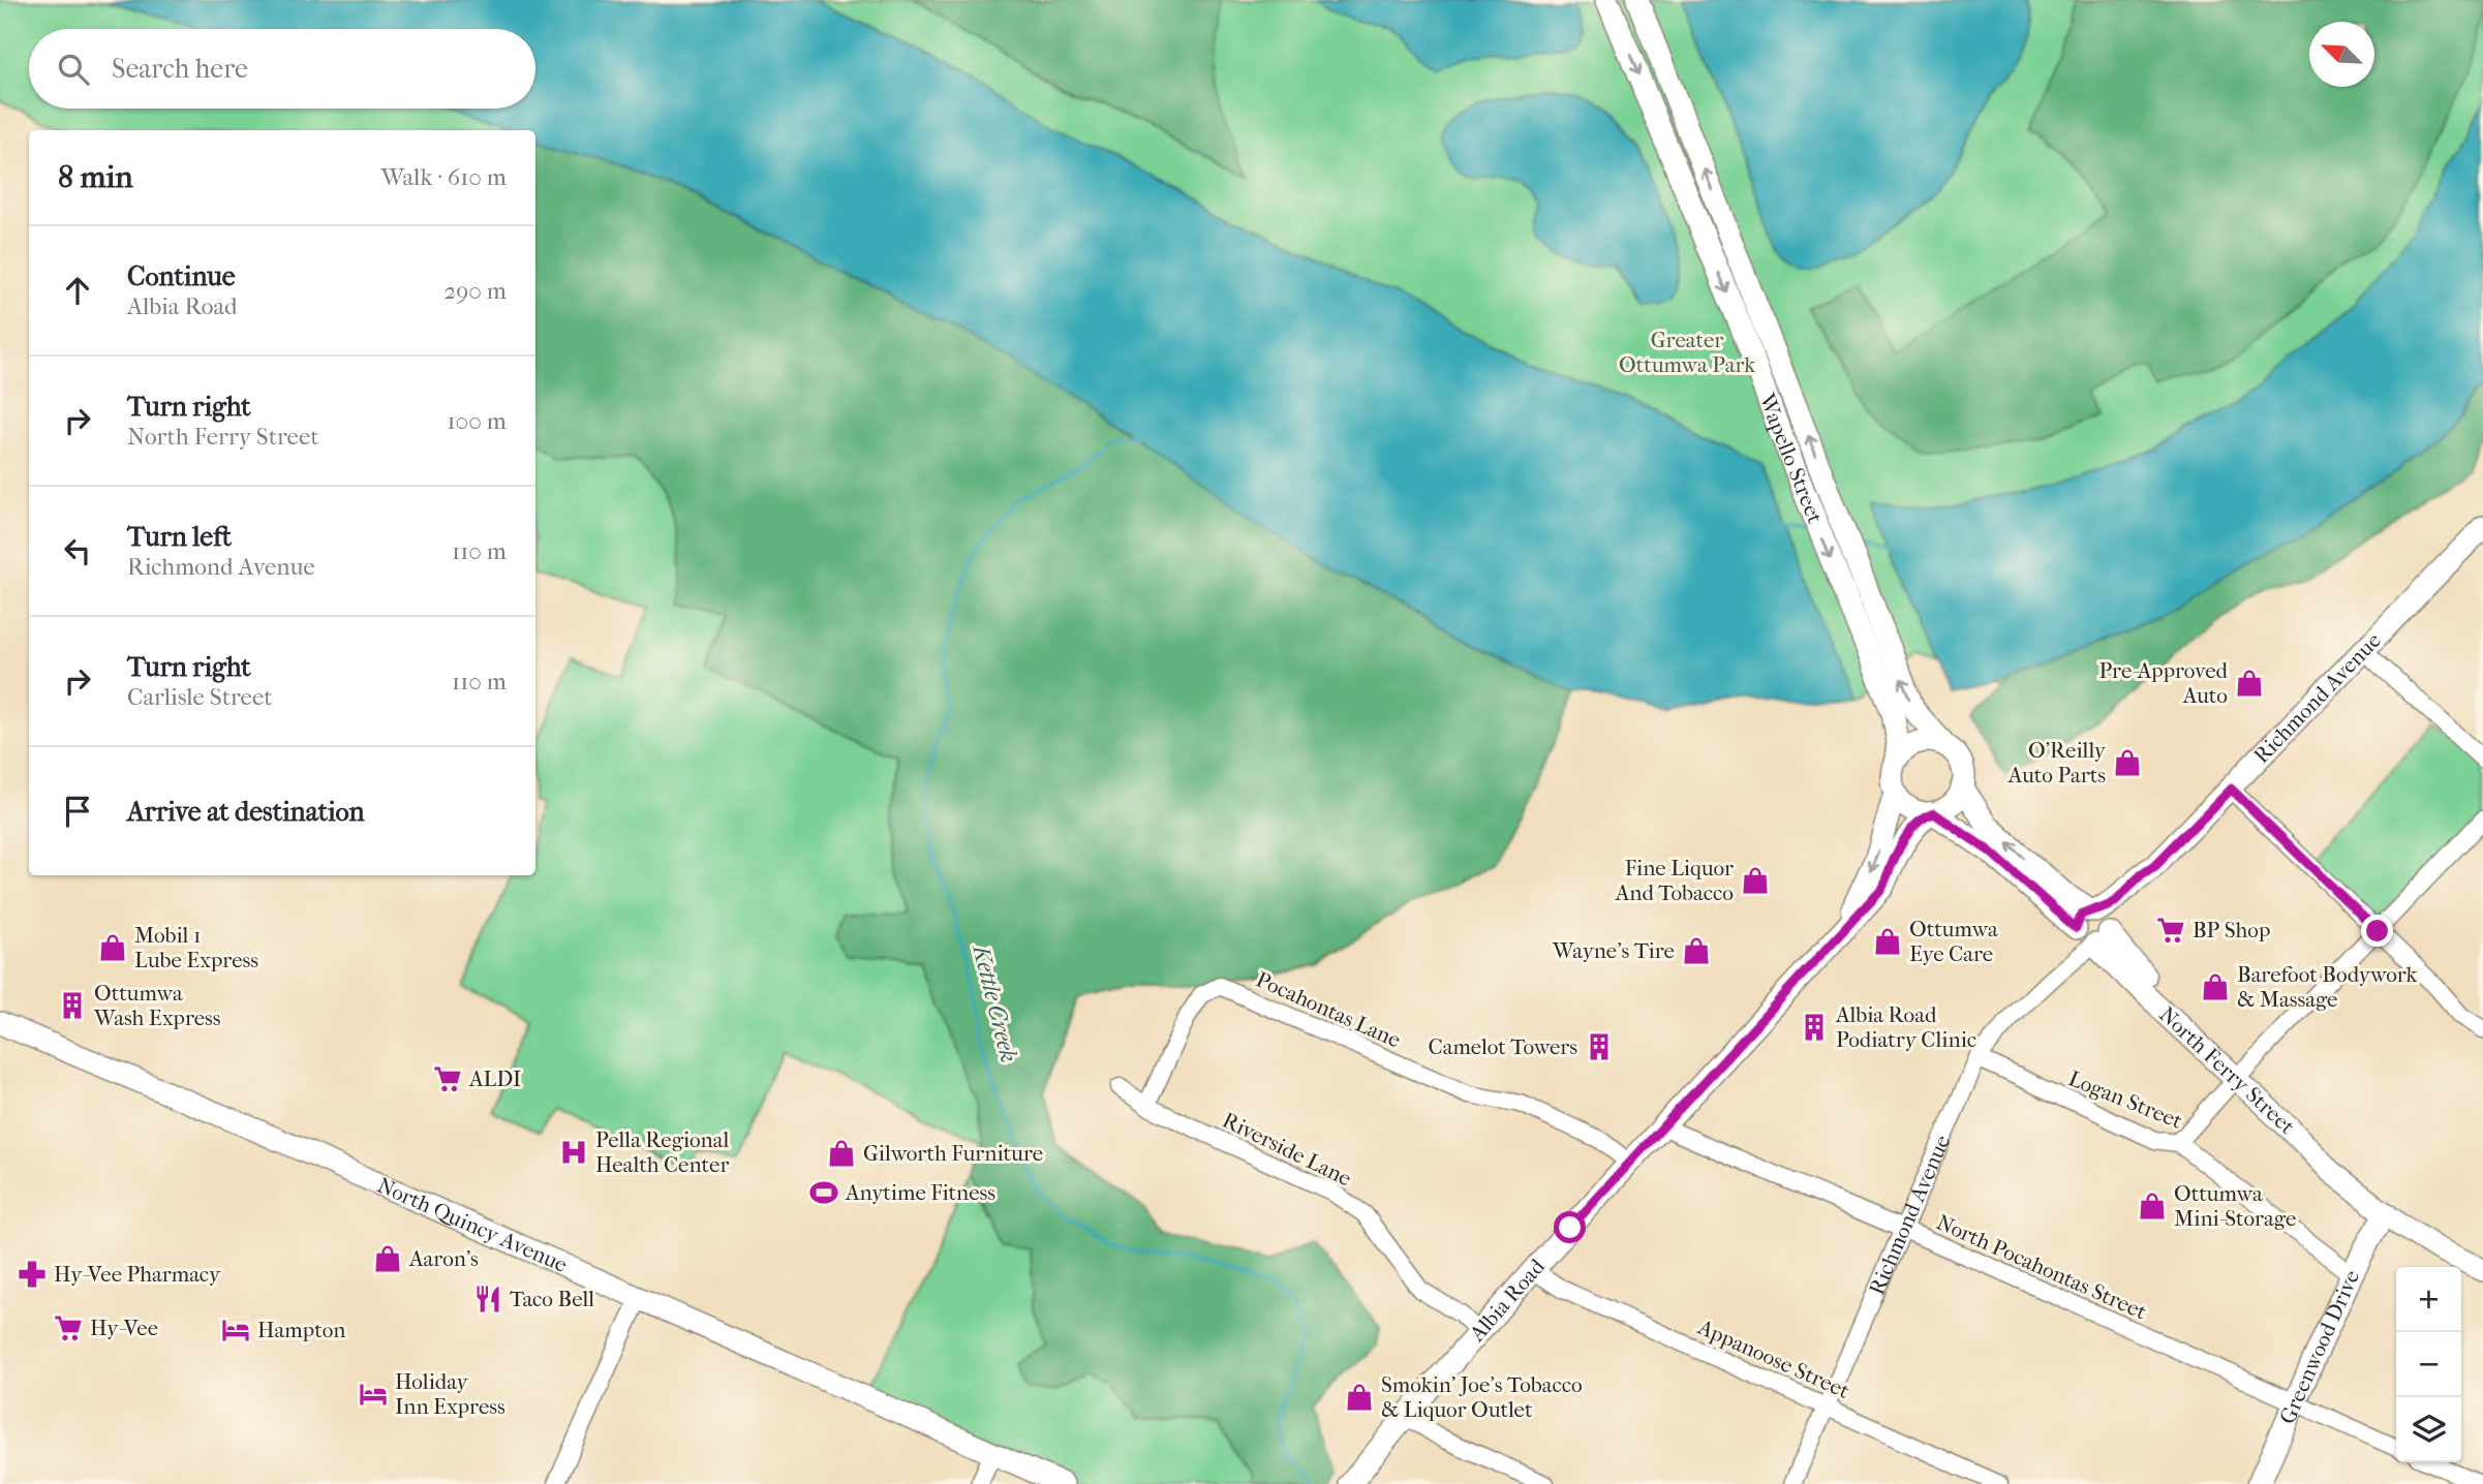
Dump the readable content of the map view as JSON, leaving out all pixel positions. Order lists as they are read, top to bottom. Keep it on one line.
{"streets":{"main road":["Wapello Street","Richmond Avenue","North Ferry Street","North Quincy Avenue","Albia Road","Greenwood Drive"],"street":["Pocahontas Lane","Logan Street","Riverside Lane","North Pocahontas Street","Appanoose Street"]},"crossings":[["Wapello Street","North Ferry Street"],["Wapello Street","Albia Road"],["Richmond Avenue","North Ferry Street"],["Richmond Avenue","Logan Street"],["Richmond Avenue","North Pocahontas Street"],["Richmond Avenue","Appanoose Street"],["Pocahontas Lane","Riverside Lane"],["Pocahontas Lane","Albia Road"],["North Ferry Street","Albia Road"],["North Ferry Street","Greenwood Drive"],["Logan Street","Greenwood Drive"],["Riverside Lane","Albia Road"],["North Pocahontas Street","Albia Road"],["North Pocahontas Street","Greenwood Drive"],["Albia Road","Appanoose Street"]],"water":["Kettle Creek"],"parks":["Greater Ottumwa Park"],"places":{"shop":["Pre-Approved Auto","O'Reilly Auto Parts","Fine Liquor And Tobacco","Ottumwa Eye Care","Mobil 1 Lube Express","Wayne's Tire","Barefoot Bodywork & Massage","Gilworth Furniture","Ottumwa Mini-Storage","Aaron's","Smokin' Joe's Tobacco & Liquor Outlet"],"supermarket":["BP Shop","ALDI","Hy-Vee"],"building":["Ottumwa Wash Express","Albia Road Podiatry Clinic","Camelot Towers"],"hospital":["Pella Regional Health Center"],"sports":["Anytime Fitness"],"pharmacy":["Hy-Vee Pharmacy"],"restaurant":["Taco Bell"],"hotel":["Hampton","Holiday Inn Express"]},"north":"top left","page":{"search":"Search here","heading":["8 min","Walk · 610 m"],"list":[["Continue","Albia Road","290 m"],["Turn right","North Ferry Street","100 m"],["Turn left","Richmond Avenue","110 m"],["Turn right","Carlisle Street","110 m"],"Arrive at destination"],"map_buttons":["+","−"]}}
